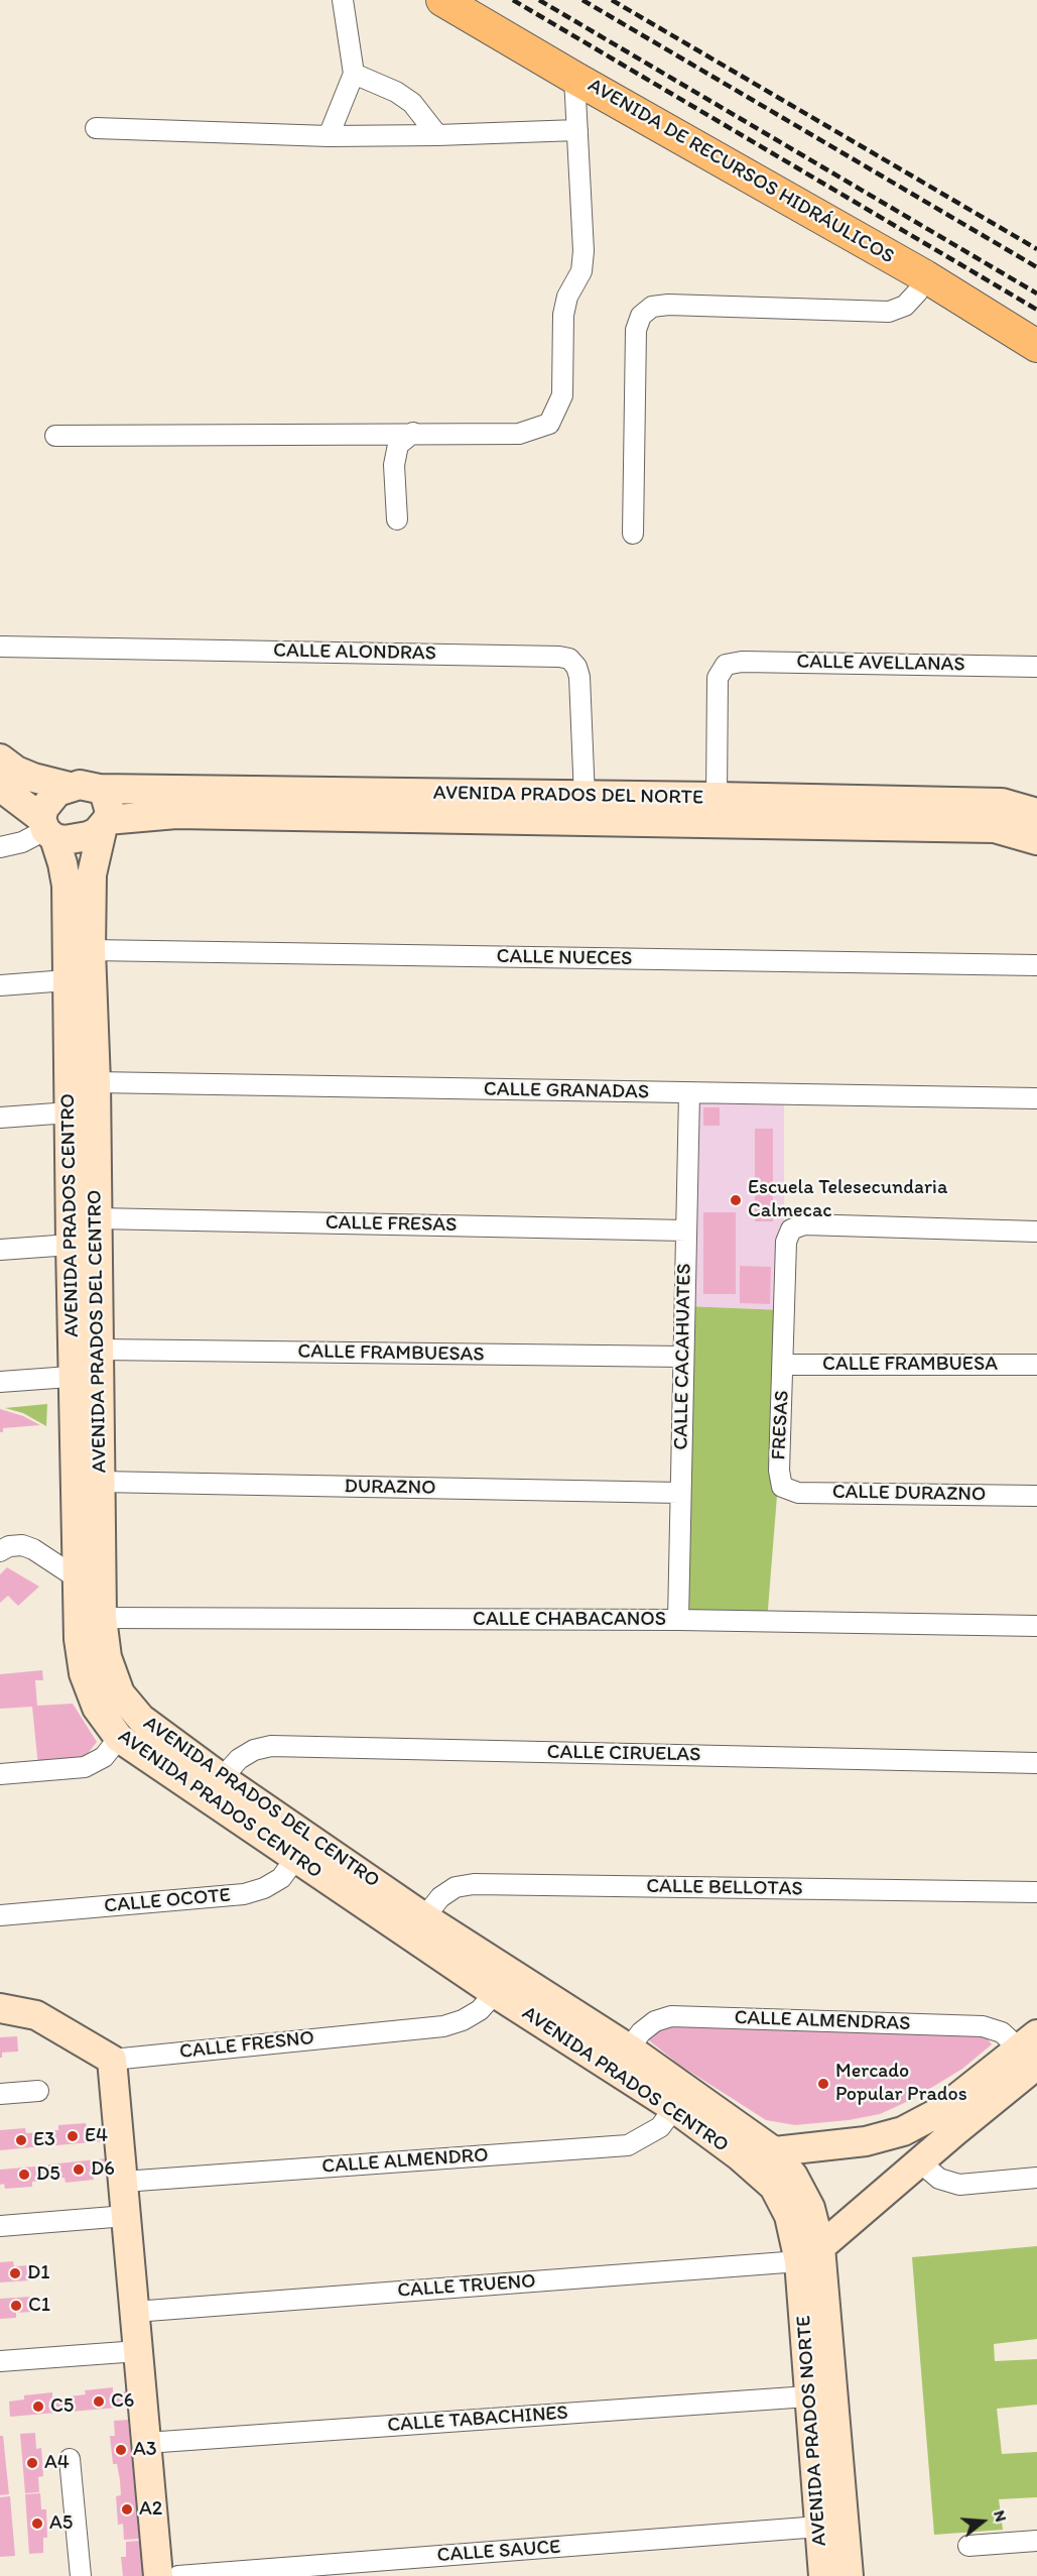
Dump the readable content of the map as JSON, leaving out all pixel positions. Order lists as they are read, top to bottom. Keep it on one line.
{"streets":{"main road":["AVENIDA DE RECURSOS HIDRÁULICOS"],"street":["CALLE ALONDRAS","CALLE AVELLANAS","AVENIDA PRADOS DEL NORTE","CALLE NUECES","CALLE GRANADAS","AVENIDA PRADOS CENTRO","CALLE FRESAS","AVENIDA PRADOS DEL CENTRO","CALLE FRAMBUESAS","CALLE CACAHUATES","CALLE FRAMBUESA","FRESAS","DURAZNO","CALLE DURAZNO","CALLE CHABACANOS","CALLE CIRUELAS","CALLE BELLOTAS","CALLE OCOTE","CALLE ALMENDRAS","CALLE FRESNO","CALLE ALMENDRO","CALLE TRUENO","CALLE TABACHINES","AVENIDA PRADOS NORTE","CALLE SAUCE"]},"crossings":[["CALLE ALONDRAS","AVENIDA PRADOS DEL NORTE"],["CALLE AVELLANAS","AVENIDA PRADOS DEL NORTE"],["AVENIDA PRADOS DEL NORTE","AVENIDA PRADOS CENTRO"],["AVENIDA PRADOS DEL NORTE","AVENIDA PRADOS DEL CENTRO"],["CALLE NUECES","AVENIDA PRADOS DEL CENTRO"],["CALLE GRANADAS","AVENIDA PRADOS DEL CENTRO"],["CALLE GRANADAS","CALLE CACAHUATES"],["AVENIDA PRADOS CENTRO","AVENIDA PRADOS DEL CENTRO"],["AVENIDA PRADOS CENTRO","CALLE FRAMBUESAS"],["AVENIDA PRADOS CENTRO","CALLE OCOTE"],["AVENIDA PRADOS CENTRO","CALLE FRESNO"],["AVENIDA PRADOS CENTRO","CALLE ALMENDRO"],["AVENIDA PRADOS CENTRO","CALLE TRUENO"],["AVENIDA PRADOS CENTRO","AVENIDA PRADOS NORTE"],["CALLE FRESAS","AVENIDA PRADOS DEL CENTRO"],["CALLE FRESAS","CALLE CACAHUATES"],["AVENIDA PRADOS DEL CENTRO","CALLE FRAMBUESAS"],["AVENIDA PRADOS DEL CENTRO","DURAZNO"],["AVENIDA PRADOS DEL CENTRO","CALLE CHABACANOS"],["AVENIDA PRADOS DEL CENTRO","CALLE CIRUELAS"],["AVENIDA PRADOS DEL CENTRO","CALLE BELLOTAS"],["AVENIDA PRADOS DEL CENTRO","CALLE OCOTE"],["AVENIDA PRADOS DEL CENTRO","CALLE ALMENDRAS"],["AVENIDA PRADOS DEL CENTRO","CALLE TRUENO"],["AVENIDA PRADOS DEL CENTRO","AVENIDA PRADOS NORTE"],["CALLE FRAMBUESAS","CALLE CACAHUATES"],["CALLE CACAHUATES","DURAZNO"],["CALLE CACAHUATES","CALLE CHABACANOS"],["CALLE FRAMBUESA","FRESAS"],["FRESAS","CALLE DURAZNO"],["CALLE TRUENO","AVENIDA PRADOS NORTE"],["CALLE TABACHINES","AVENIDA PRADOS NORTE"],["AVENIDA PRADOS NORTE","CALLE SAUCE"]],"places":["Escuela Telesecundaria Calmecac","Mercado Popular Prados","E4","E3","D6","D5","D1","C1","C6","C5","A3","A4","A2","A5"],"north":"right"}
